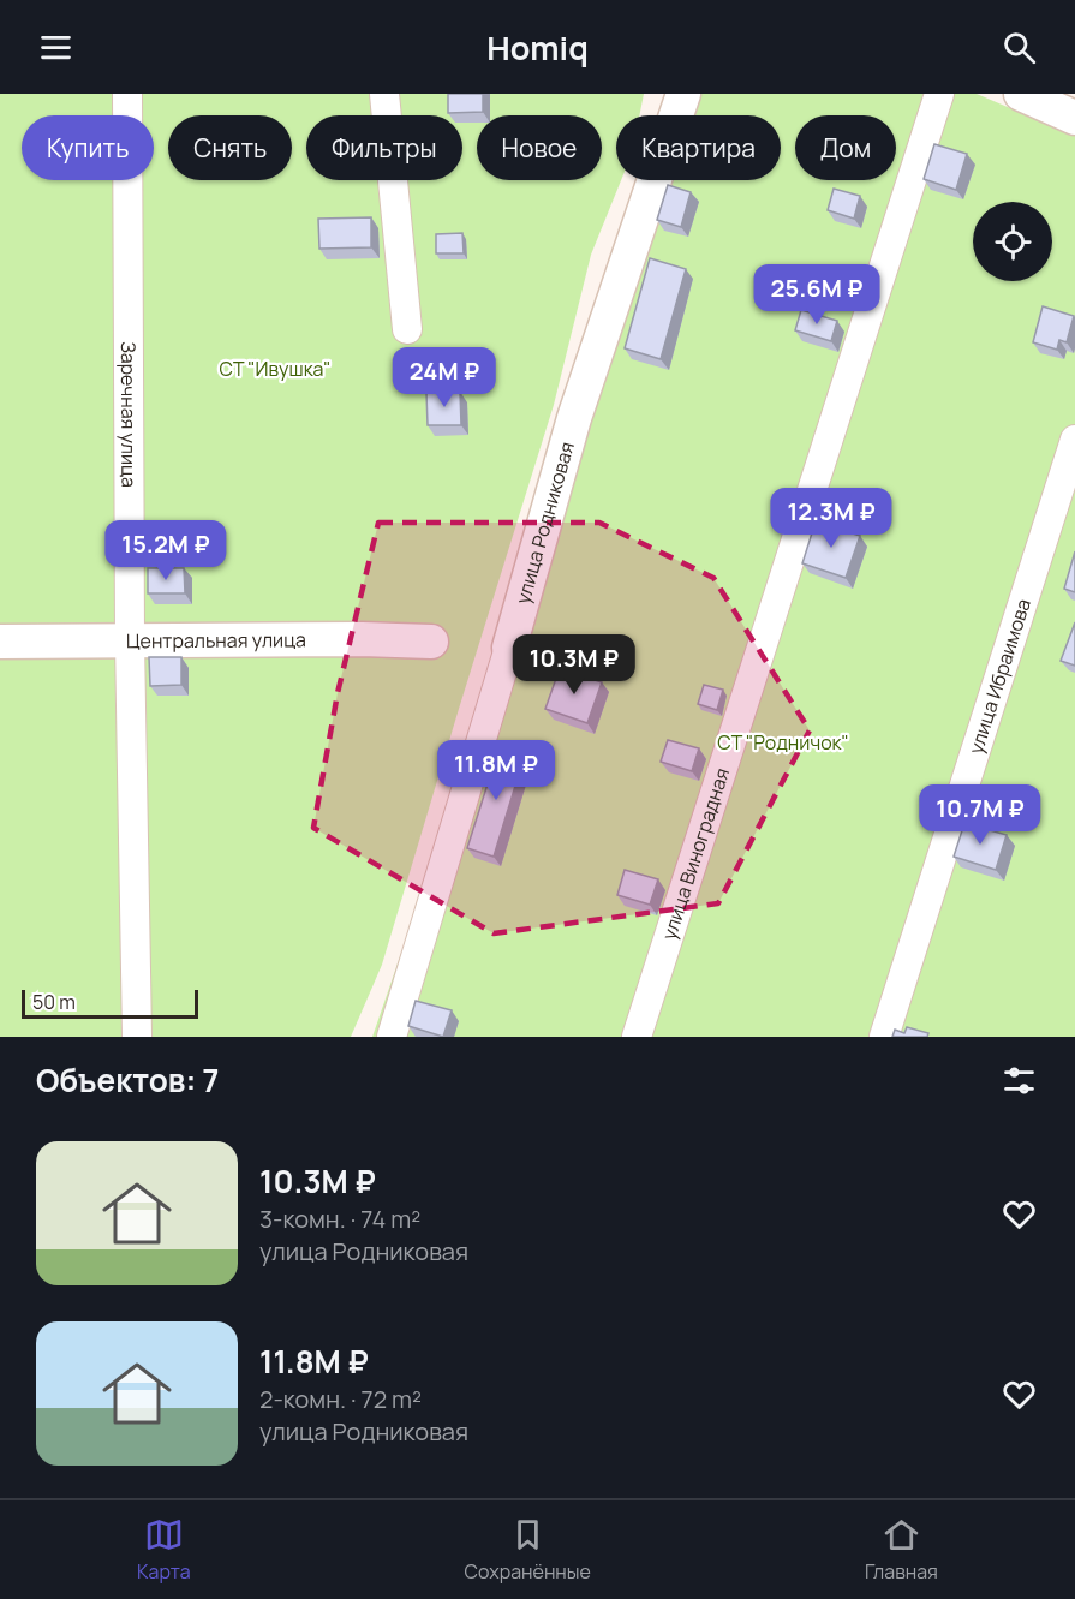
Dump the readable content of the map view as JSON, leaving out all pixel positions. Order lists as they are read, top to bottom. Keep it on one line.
{"streets":{"street":["Заречная улица","улица Родниковая","Центральная улица","улица Ибраимова","улица Виноградная"]},"crossings":[["Заречная улица","Центральная улица"]],"parks":["СТ \"Ивушка\"","СТ \"Родничок\""],"scale_bar":"50 m","page":{"header":"Homiq","chip":["Купить","Снять","Фильтры","Новое","Квартира","Дом"],"price":["25.6M ₽","24M ₽","12.3M ₽","15.2M ₽","10.3M ₽","11.8M ₽","10.7M ₽"],"scale":"50 m","heading":"Объектов: 7","list":[{"name":"10.3M ₽","note":"3-комн. · 74 m² · улица Родниковая"},{"name":"11.8M ₽","note":"2-комн. · 72 m² · улица Родниковая"}],"tabs":["Карта","Сохранённые","Главная"]}}
